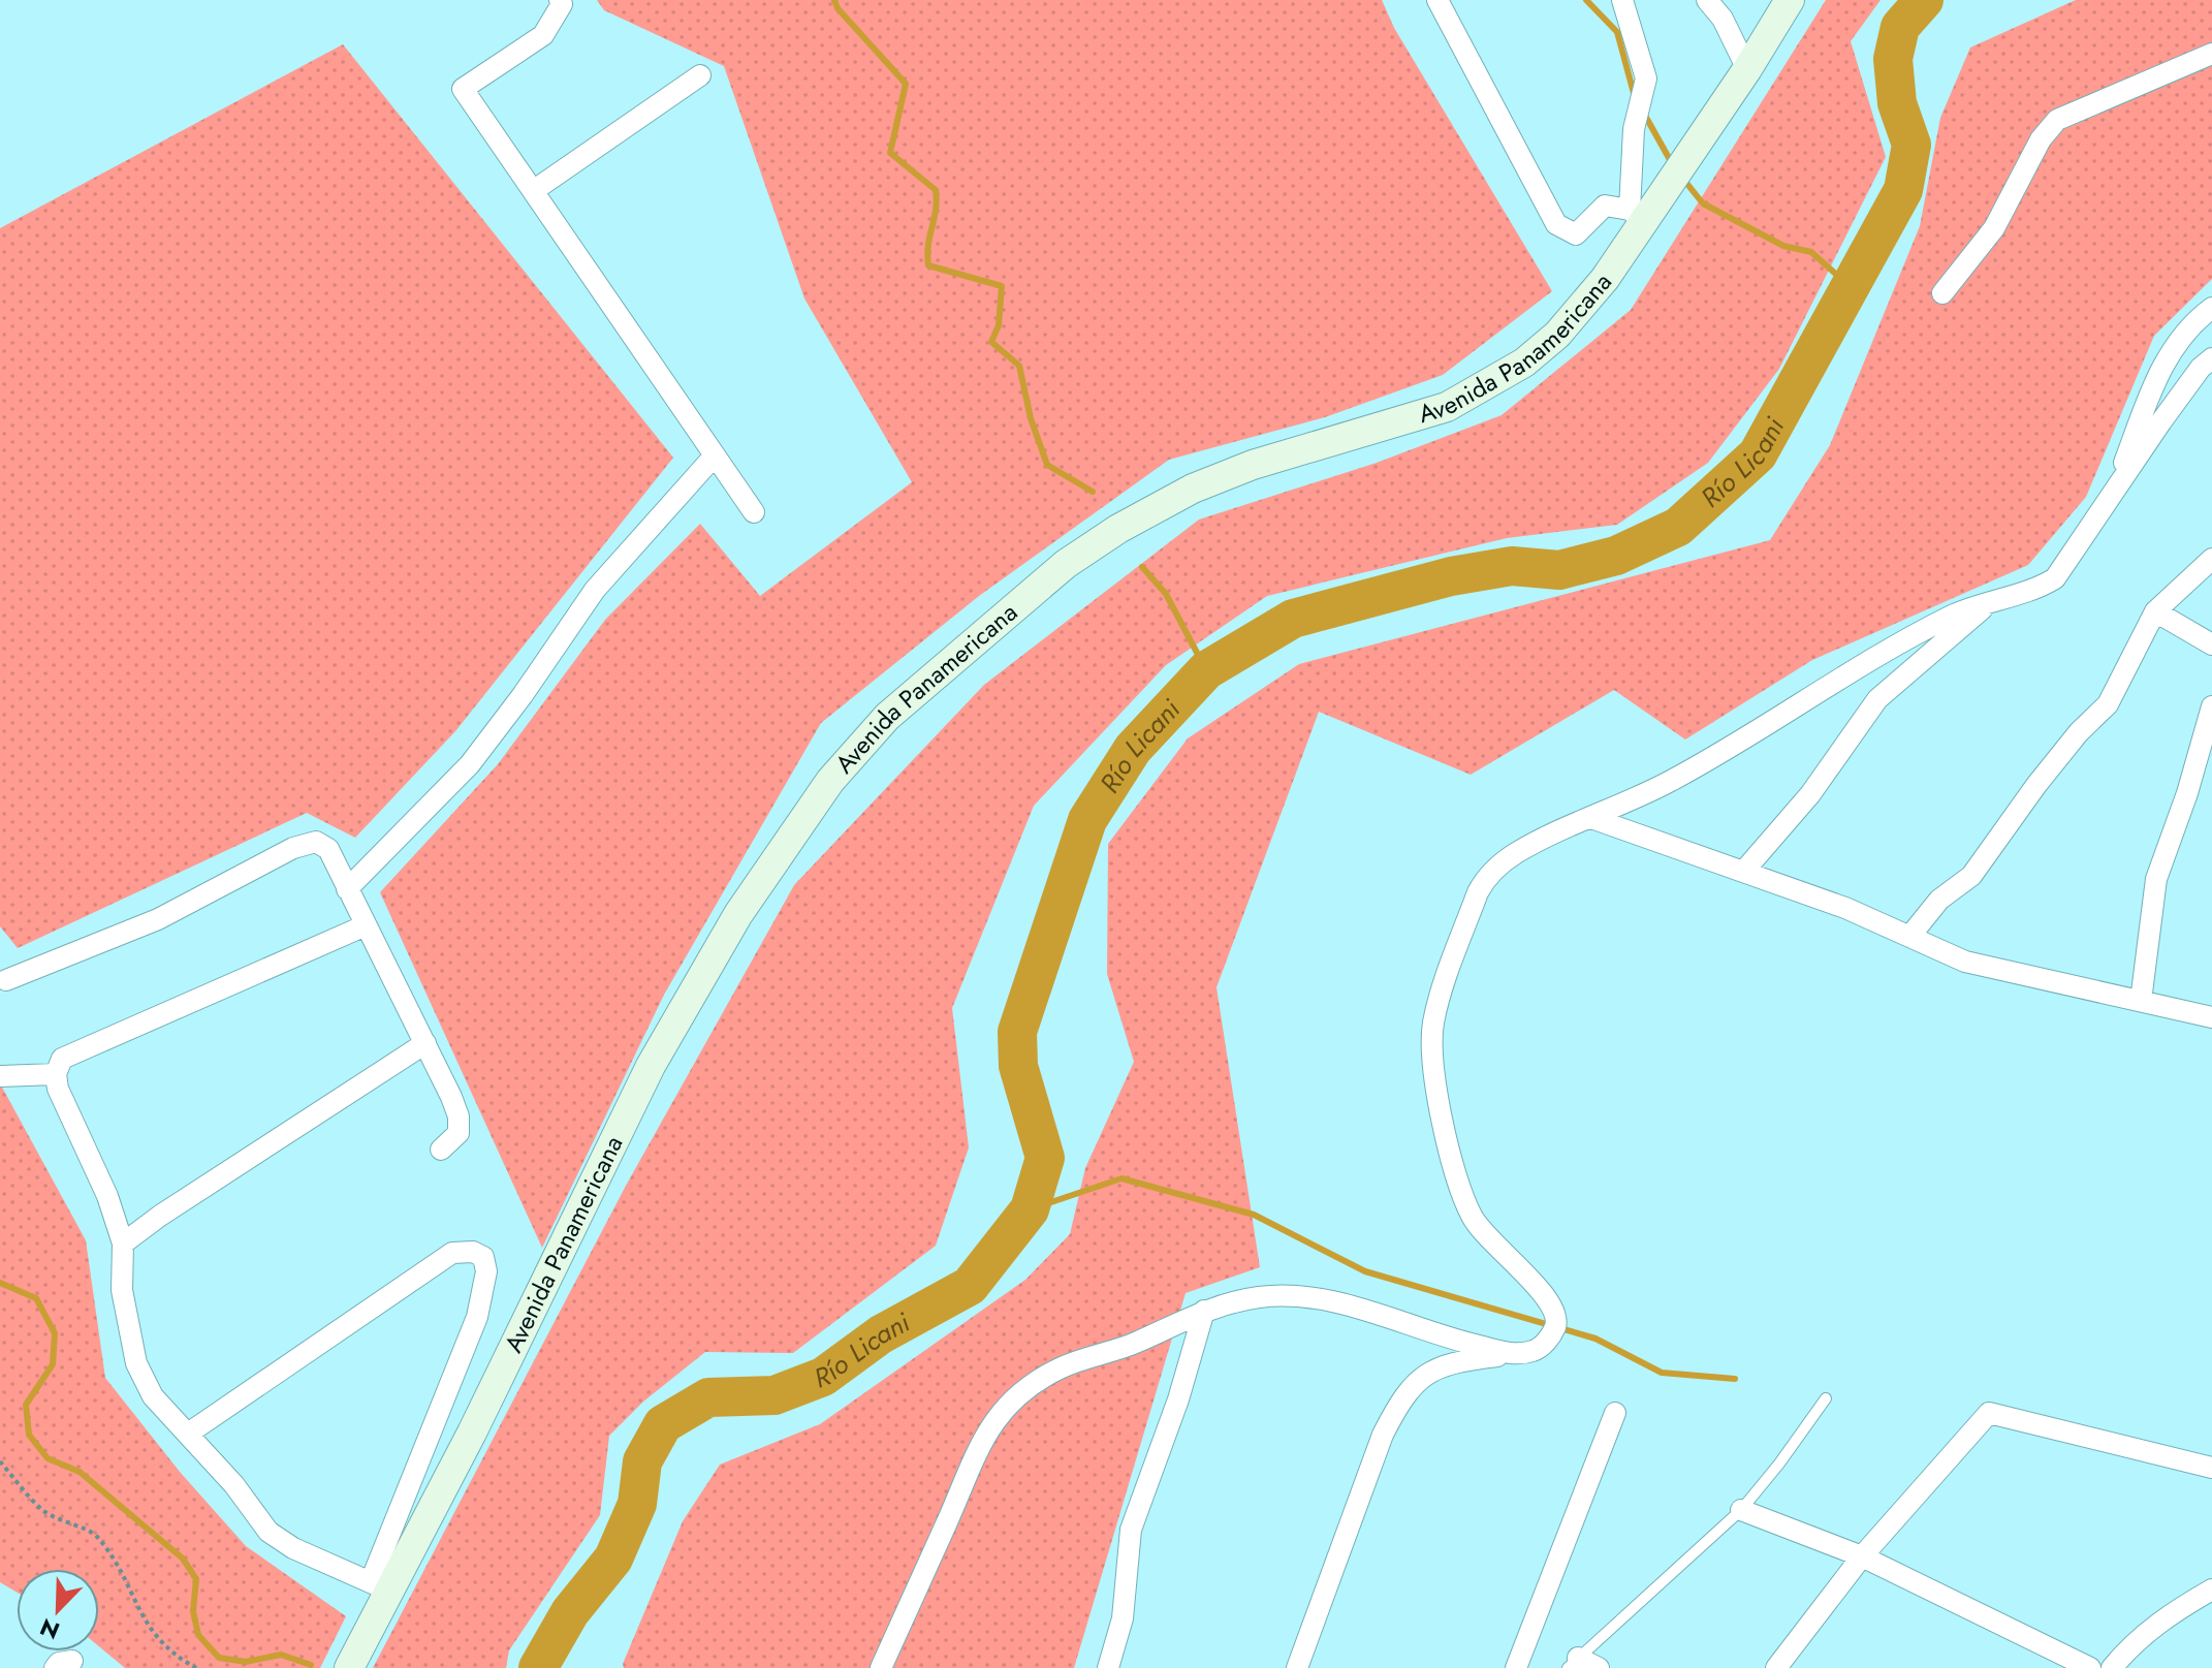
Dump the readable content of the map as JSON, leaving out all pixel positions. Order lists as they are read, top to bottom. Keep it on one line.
{"streets":{"main road":["Avenida Panamericana"]},"water":["Río Licani"],"north":"bottom left"}
